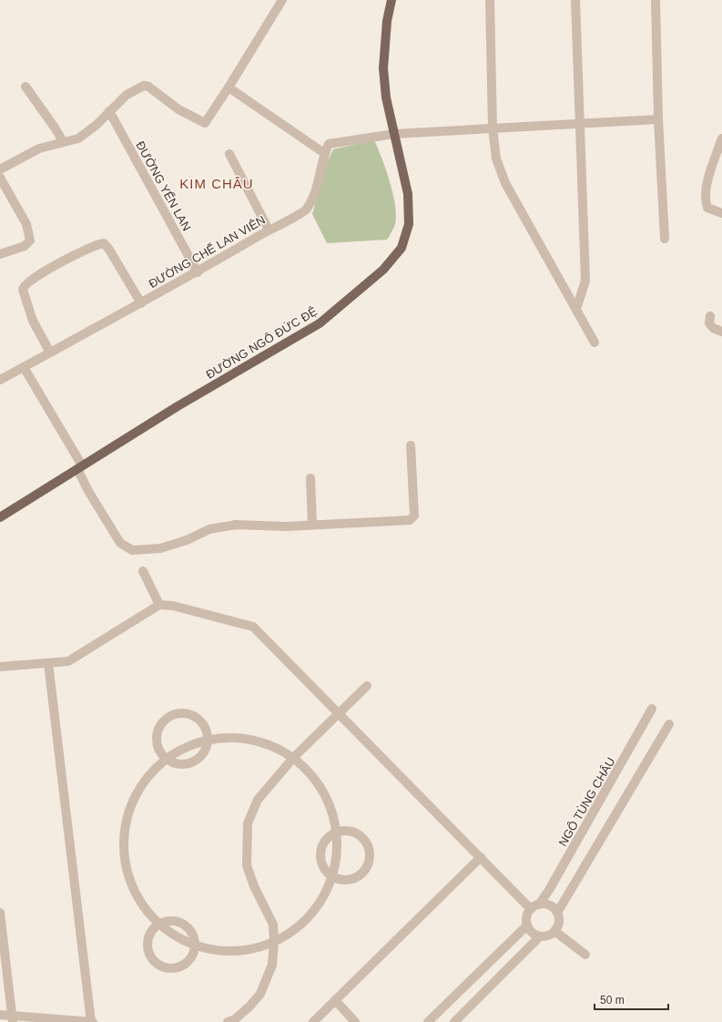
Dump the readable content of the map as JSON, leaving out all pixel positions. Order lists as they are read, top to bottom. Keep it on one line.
{"streets":{"main road":["ĐƯỜNG NGÔ ĐỨC ĐỆ"],"street":["ĐƯỜNG YẾN LAN","ĐƯỜNG CHẾ LAN VIÊN","NGÔ TÙNG CHÂU"]},"crossings":[["ĐƯỜNG YẾN LAN","ĐƯỜNG CHẾ LAN VIÊN"]],"districts":["KIM CHÂU"],"scale_bar":"50 m"}
